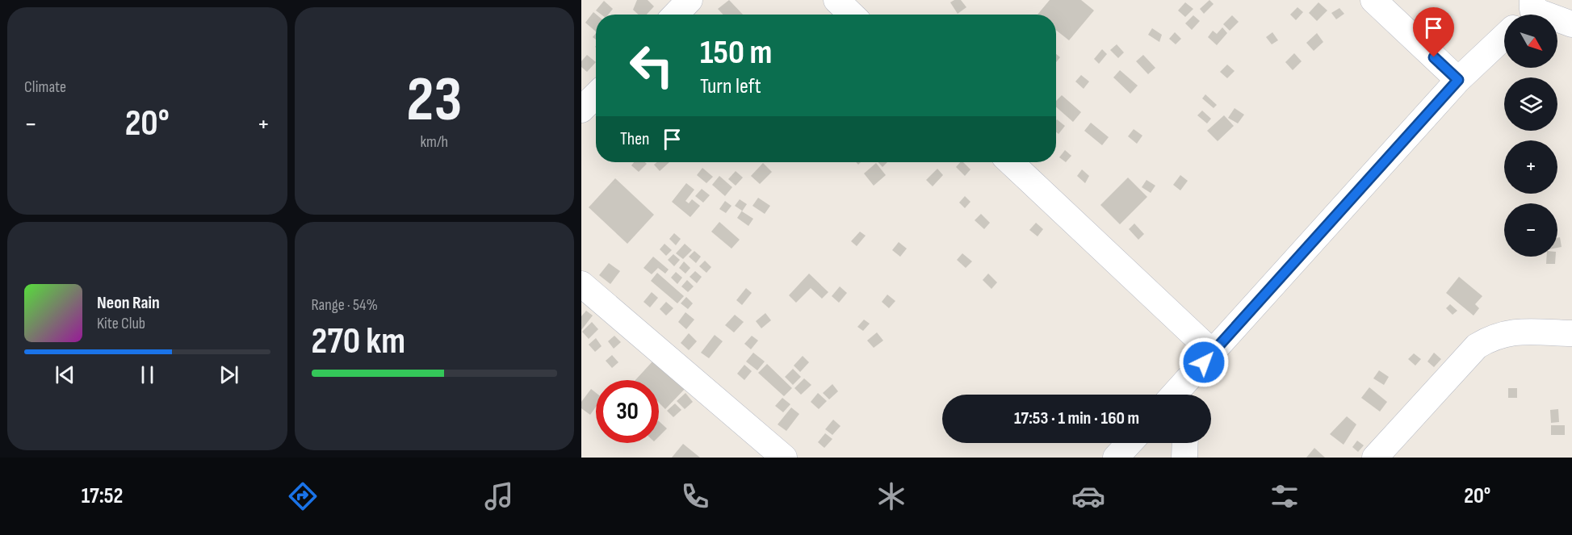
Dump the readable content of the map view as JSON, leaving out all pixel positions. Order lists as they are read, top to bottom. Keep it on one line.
{"north":"bottom right","page":{"tile":["Climate",["23","km/h"],["Range · 54%","270 km"]],"map_buttons":["+","−"],"turn":["150 m","Turn left"],"heat":["−","20°","+"],"then":"Then","song":["Neon Rain","Kite Club"],"limit":"30","trip":"17:53 · 1 min · 160 m","tabs":["17:52","20°"]}}
